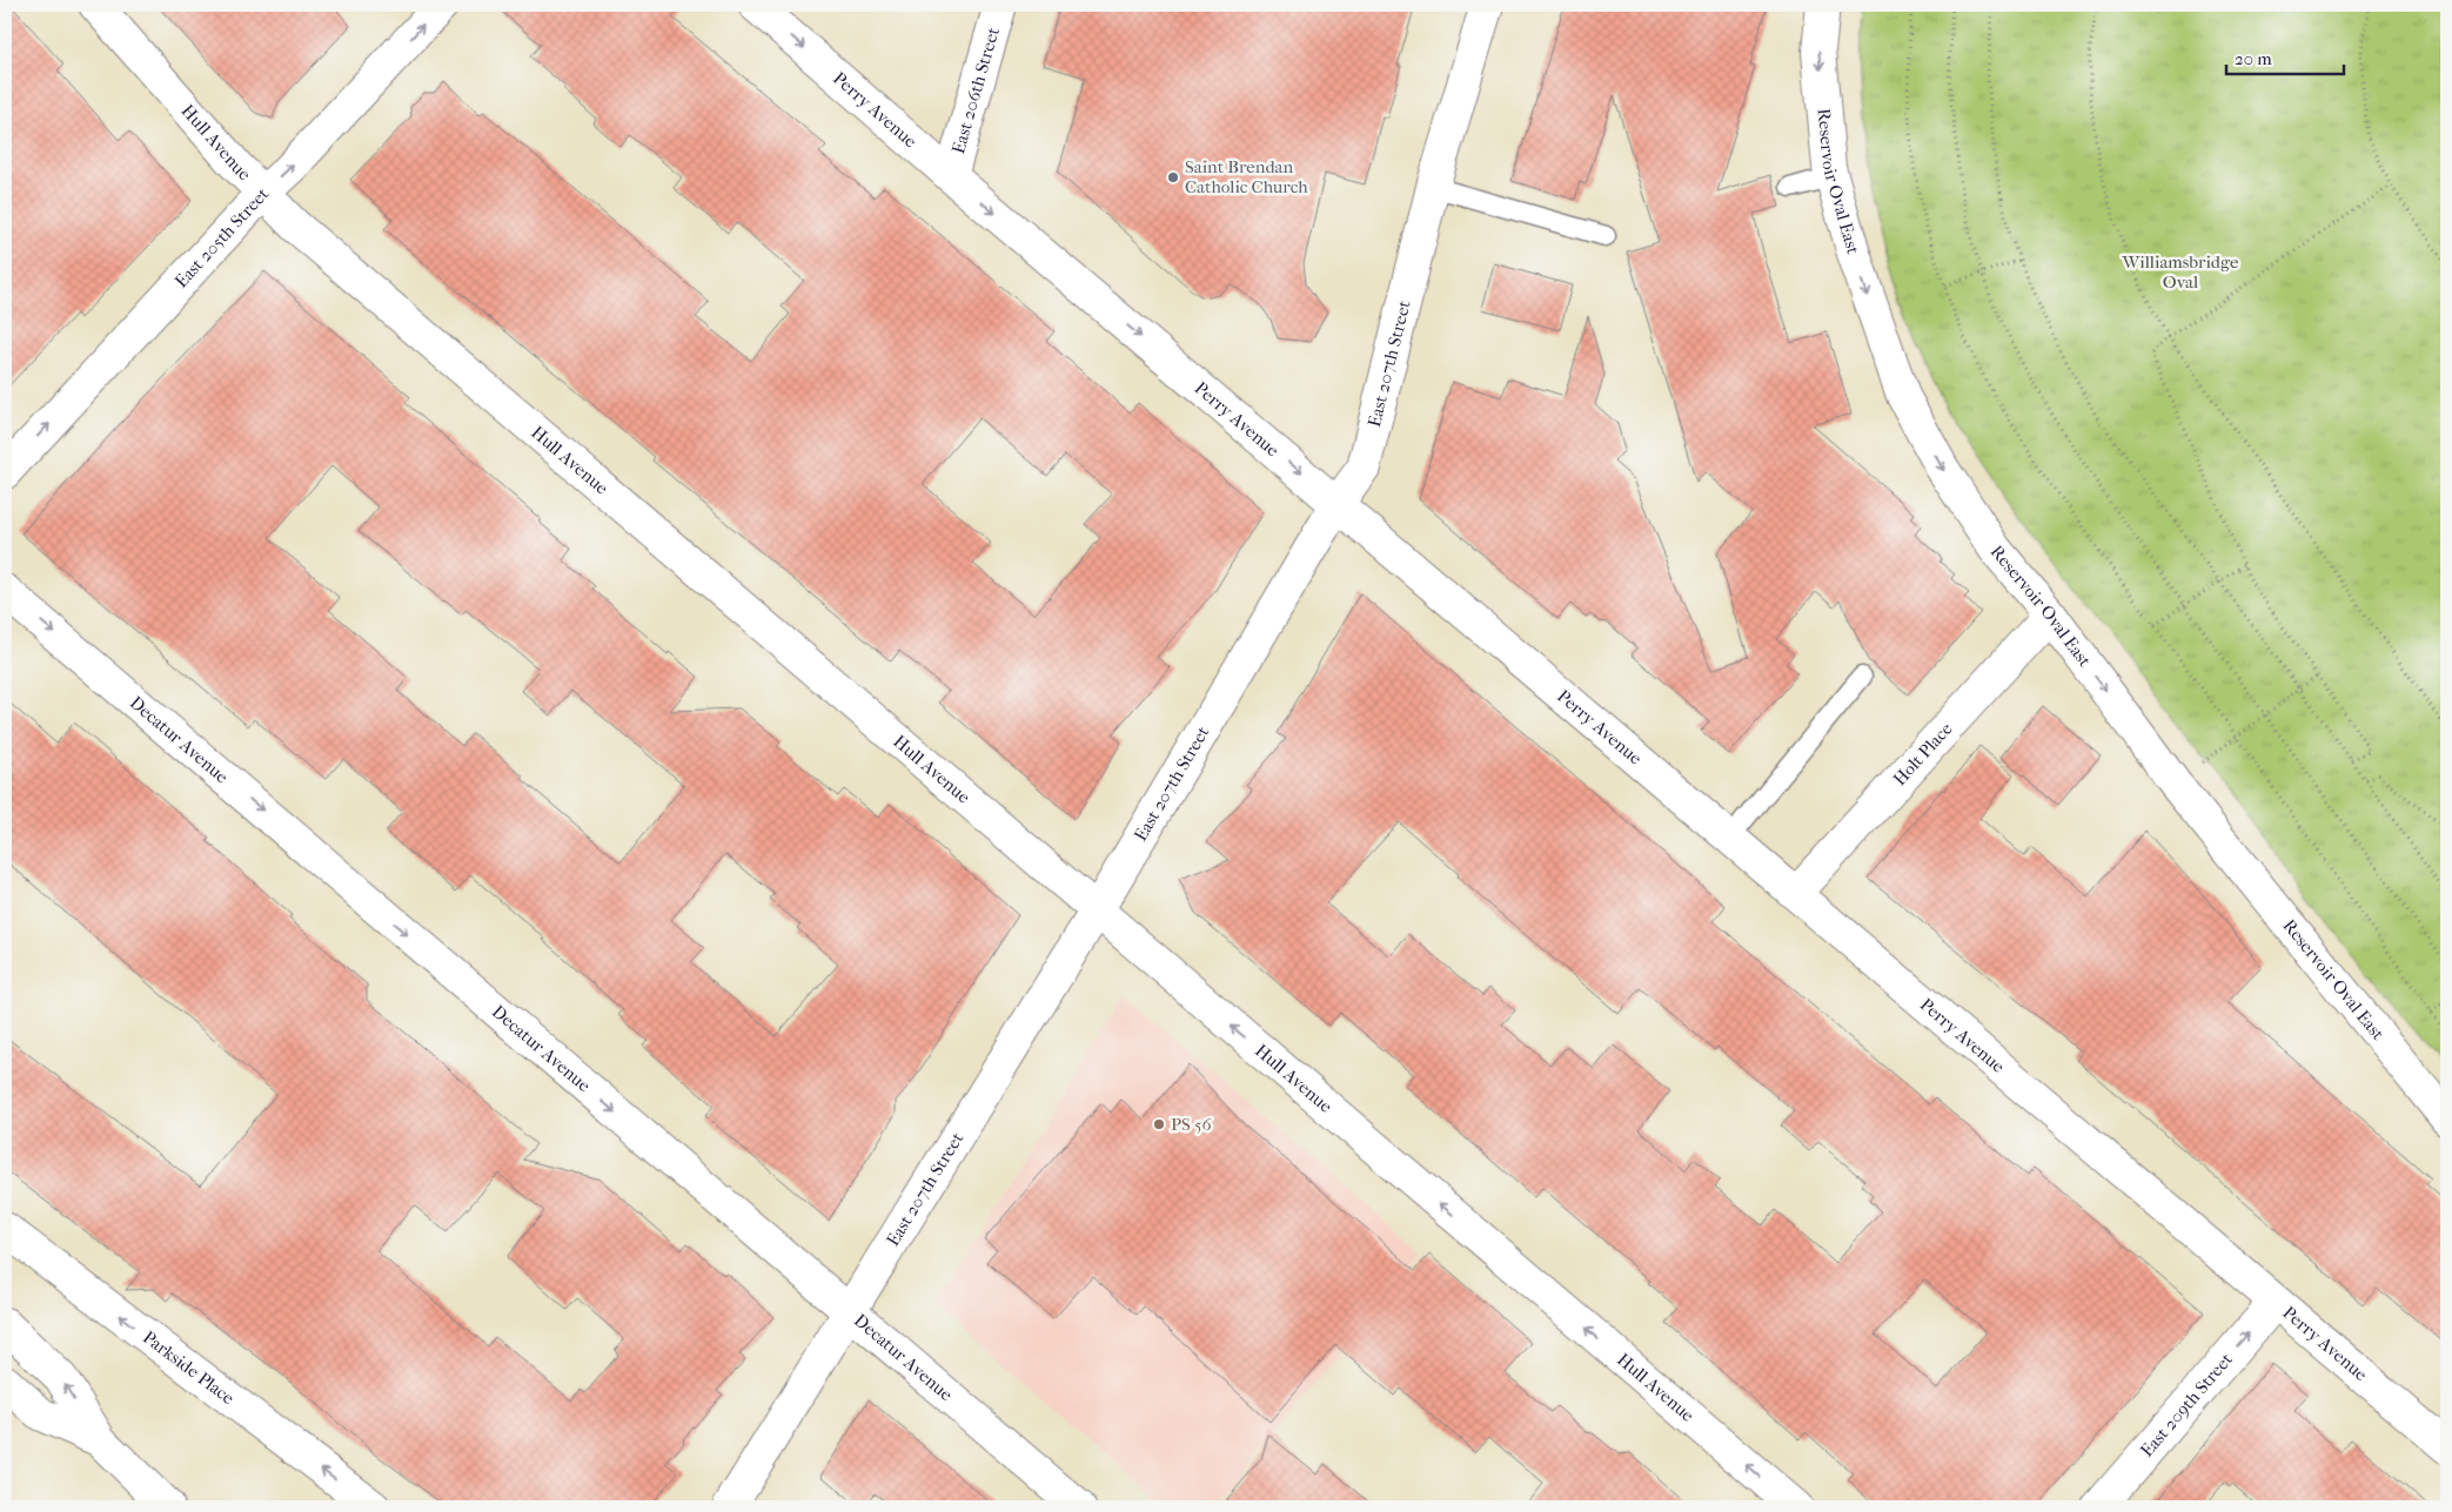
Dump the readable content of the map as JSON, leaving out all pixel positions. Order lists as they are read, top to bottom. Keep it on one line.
{"streets":{"street":["East 206th Street","Perry Avenue","Hull Avenue","Reservoir Oval East","East 205th Street","East 207th Street","Decatur Avenue","Holt Place","Parkside Place","East 209th Street"]},"crossings":[["East 206th Street","Perry Avenue"],["Perry Avenue","East 207th Street"],["Perry Avenue","Holt Place"],["Perry Avenue","East 209th Street"],["Hull Avenue","East 205th Street"],["Hull Avenue","East 207th Street"],["Reservoir Oval East","Holt Place"],["East 207th Street","Decatur Avenue"]],"one_way":["Hull Avenue","Reservoir Oval East","East 205th Street","Decatur Avenue","East 209th Street"],"parks":["Williamsbridge Oval"],"places":["Saint Brendan Catholic Church","PS 56"],"scale_bar":"20 m"}
